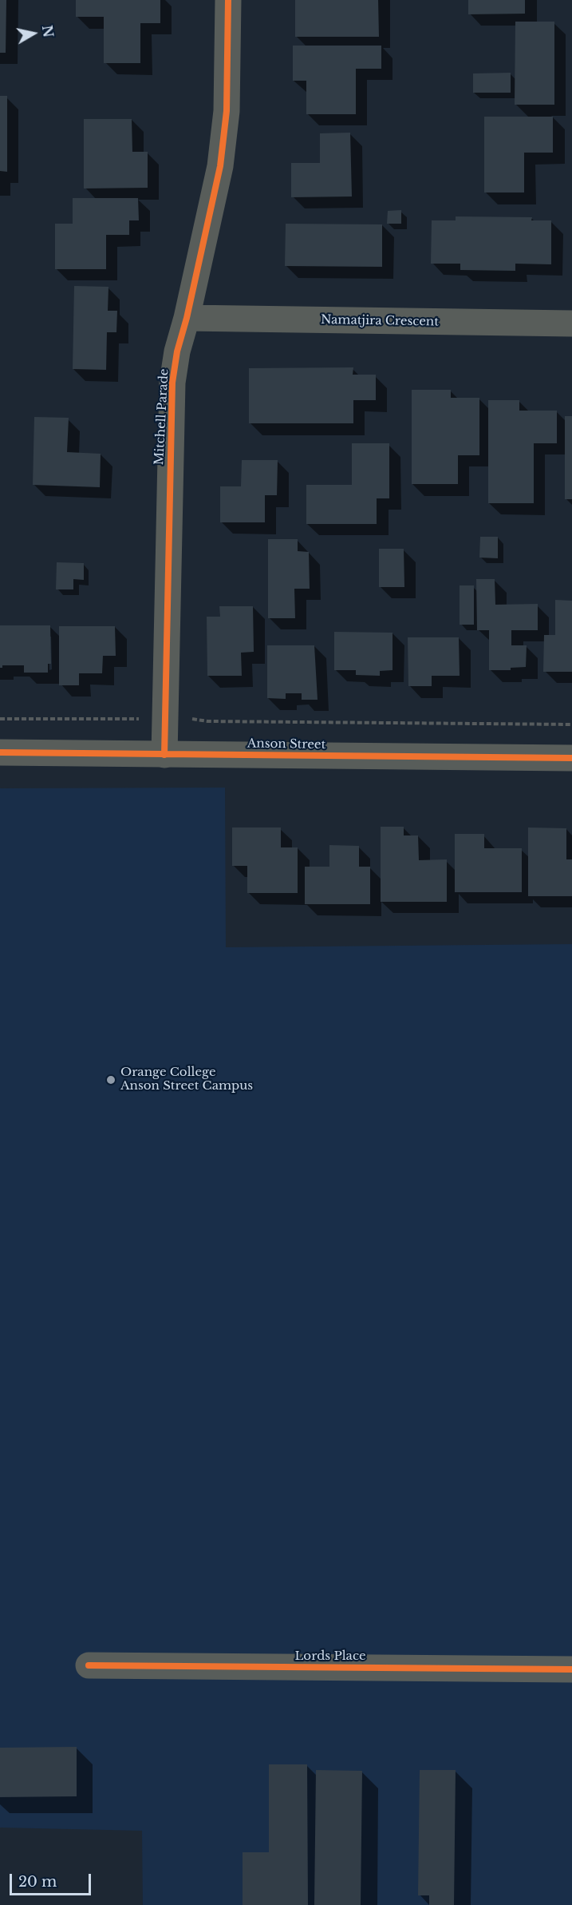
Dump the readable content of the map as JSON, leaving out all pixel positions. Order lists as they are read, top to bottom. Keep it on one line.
{"streets":{"street":["Namatjira Crescent","Mitchell Parade","Anson Street","Lords Place"]},"crossings":[["Namatjira Crescent","Mitchell Parade"],["Mitchell Parade","Anson Street"]],"places":["Orange College Anson Street Campus"],"scale_bar":"20 m","north":"right"}
